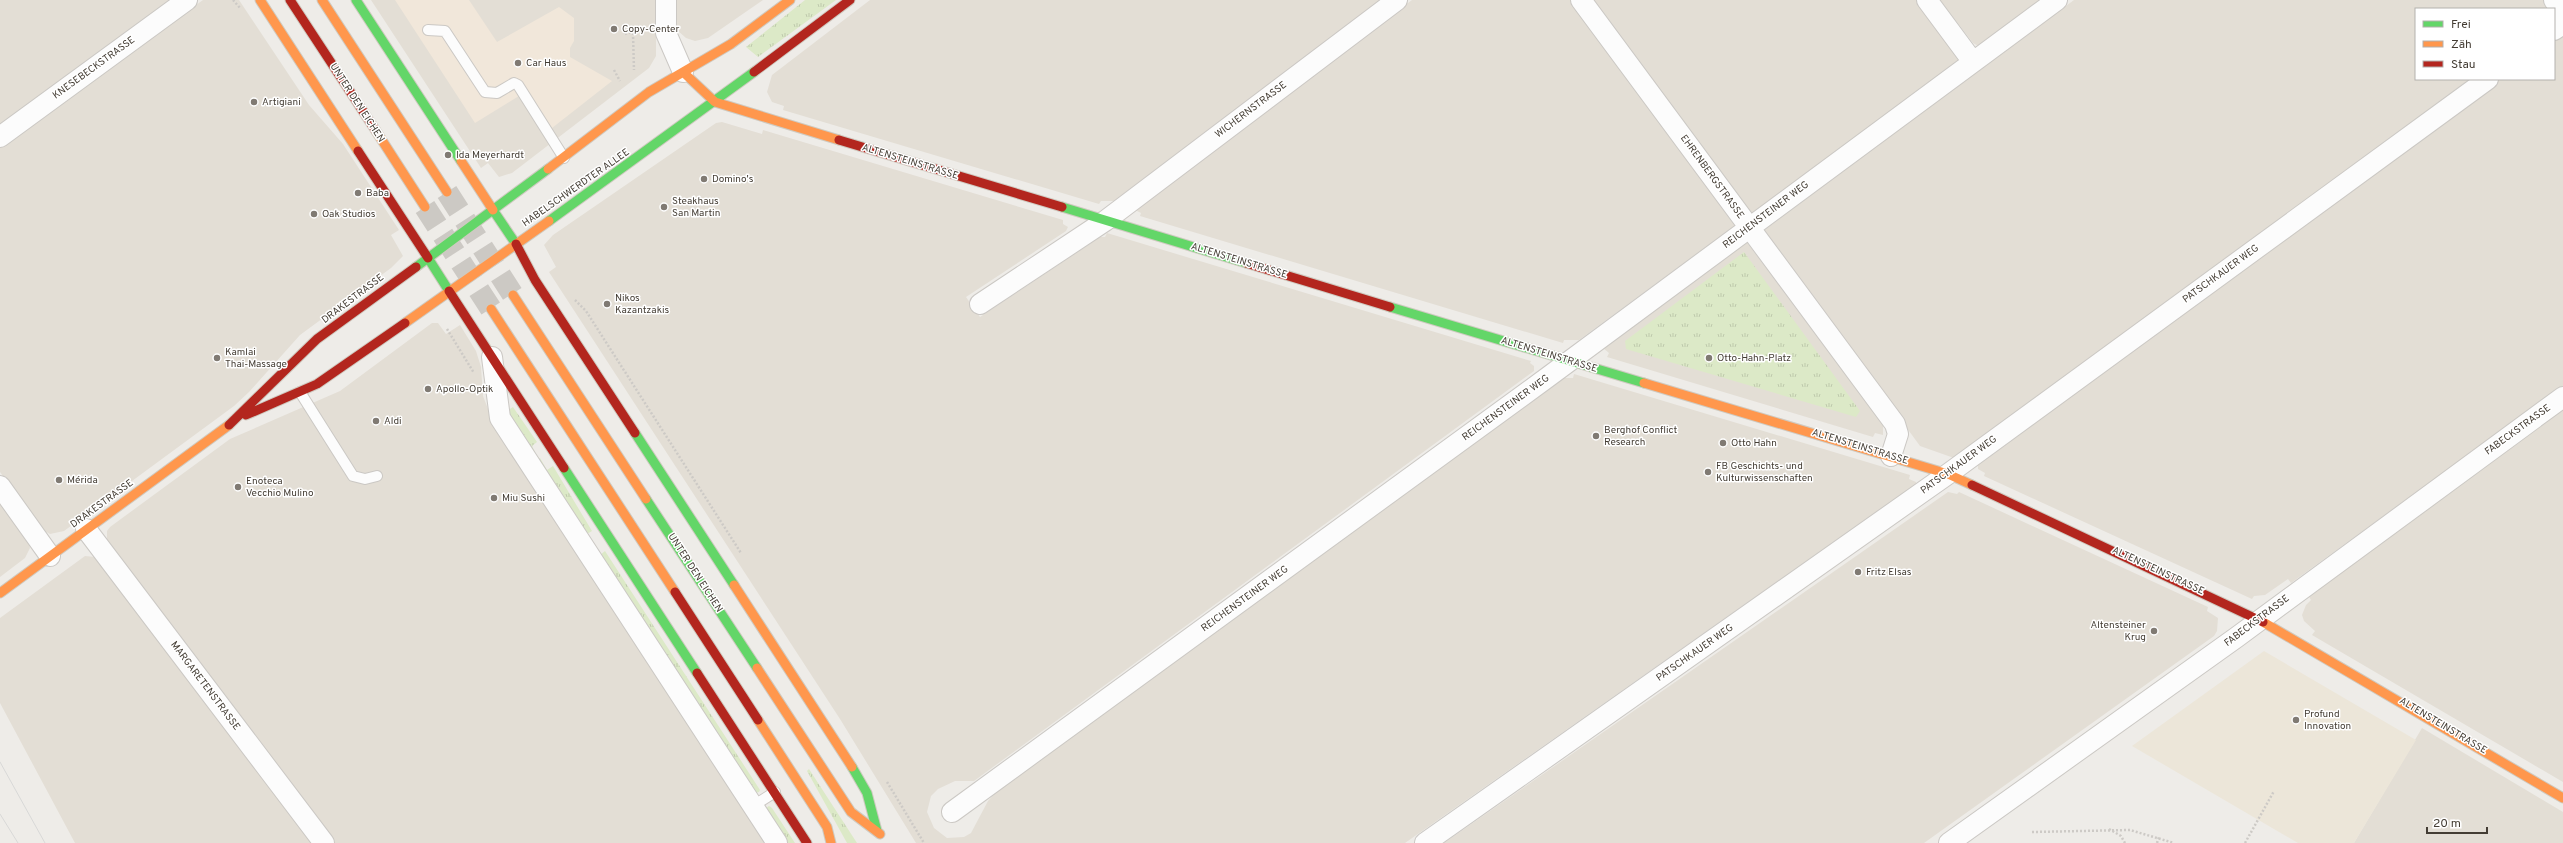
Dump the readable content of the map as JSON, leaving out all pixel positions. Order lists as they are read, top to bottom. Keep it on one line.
{"streets":{"main road":["UNTER DEN EICHEN","ALTENSTEINSTRASSE","HABELSCHWERDTER ALLEE","DRAKESTRASSE"],"street":["KNESEBECKSTRASSE","WICHERNSTRASSE","EHRENBERGSTRASSE","REICHENSTEINER WEG","PATSCHKAUER WEG","FABECKSTRASSE","MARGARETENSTRASSE"]},"crossings":[["WICHERNSTRASSE","ALTENSTEINSTRASSE"],["ALTENSTEINSTRASSE","EHRENBERGSTRASSE"],["ALTENSTEINSTRASSE","HABELSCHWERDTER ALLEE"],["ALTENSTEINSTRASSE","REICHENSTEINER WEG"],["ALTENSTEINSTRASSE","PATSCHKAUER WEG"],["ALTENSTEINSTRASSE","FABECKSTRASSE"],["EHRENBERGSTRASSE","REICHENSTEINER WEG"],["HABELSCHWERDTER ALLEE","DRAKESTRASSE"],["DRAKESTRASSE","MARGARETENSTRASSE"]],"places":["Copy-Center","Car Haus","Artigiani","Ida Meyerhardt","Domino's","Baba","Steakhaus San Martin","Oak Studios","Nikos Kazantzakis","Kamlai Thai-Massage","Otto-Hahn-Platz","Apollo-Optik","Aldi","Berghof Conflict Research","Otto Hahn","FB Geschichts- und Kulturwissenschaften","Mérida","Enoteca Vecchio Mulino","Miu Sushi","Fritz Elsas","Altensteiner Krug","Profund Innovation"],"legend":["Frei","Zäh","Stau"],"scale_bar":"20 m"}
